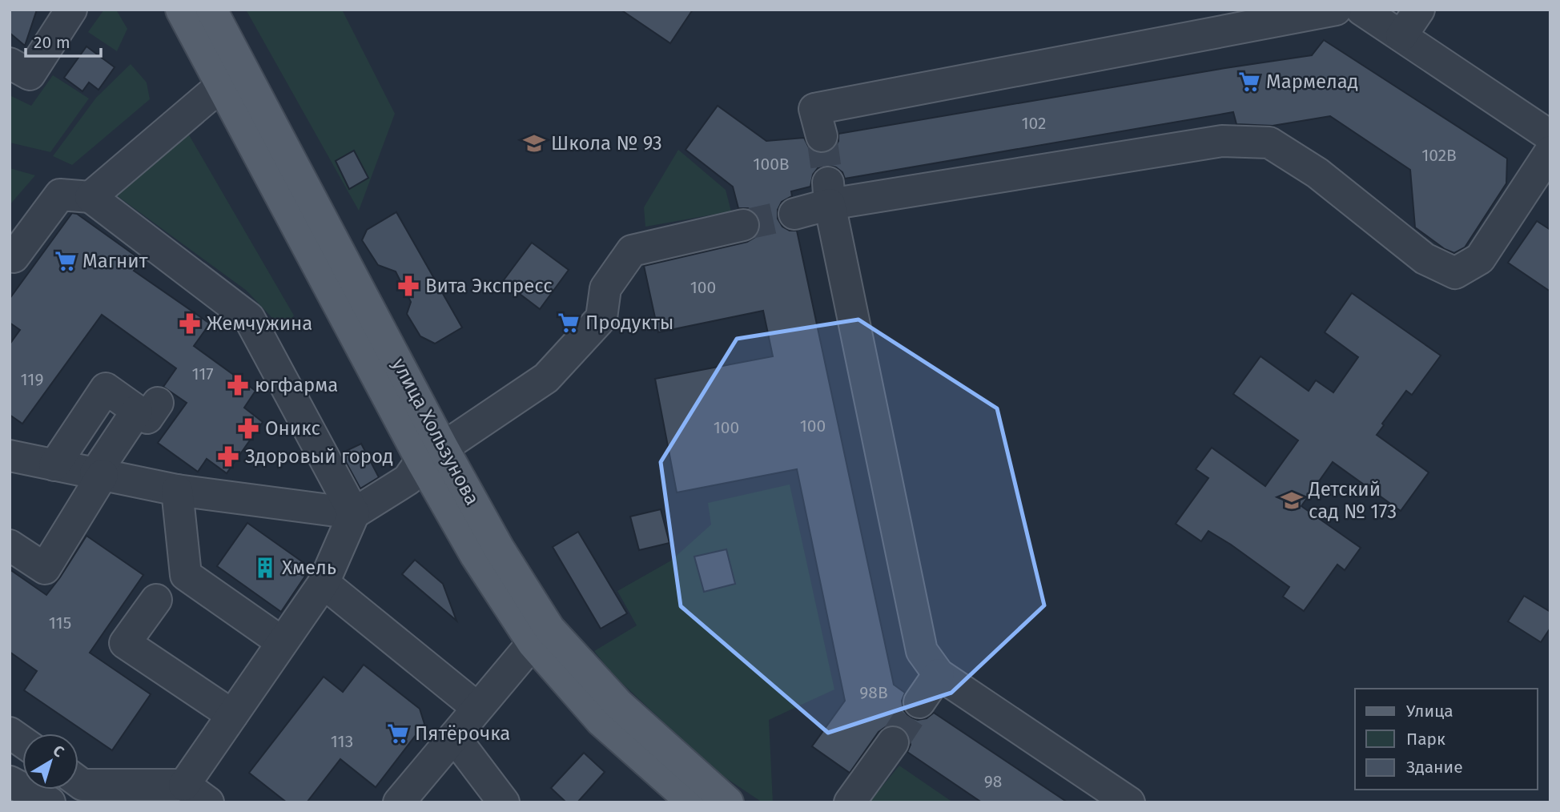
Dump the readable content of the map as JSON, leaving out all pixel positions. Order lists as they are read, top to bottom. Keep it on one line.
{"streets":{"main road":["улица Хользунова"]},"places":{"supermarket":["Мармелад","Магнит","Продукты","Пятёрочка"],"school or university":["Школа № 93","Детский сад № 173"],"pharmacy":["Вита Экспресс","Жемчужина","югфарма","Оникс","Здоровый город"],"building":["Хмель"]},"house_numbers":["102","102В","100В","100","117","119","100","100","115","98В","113","98"],"legend":["Улица","Парк","Здание"],"scale_bar":"20 m","north":"top right"}
